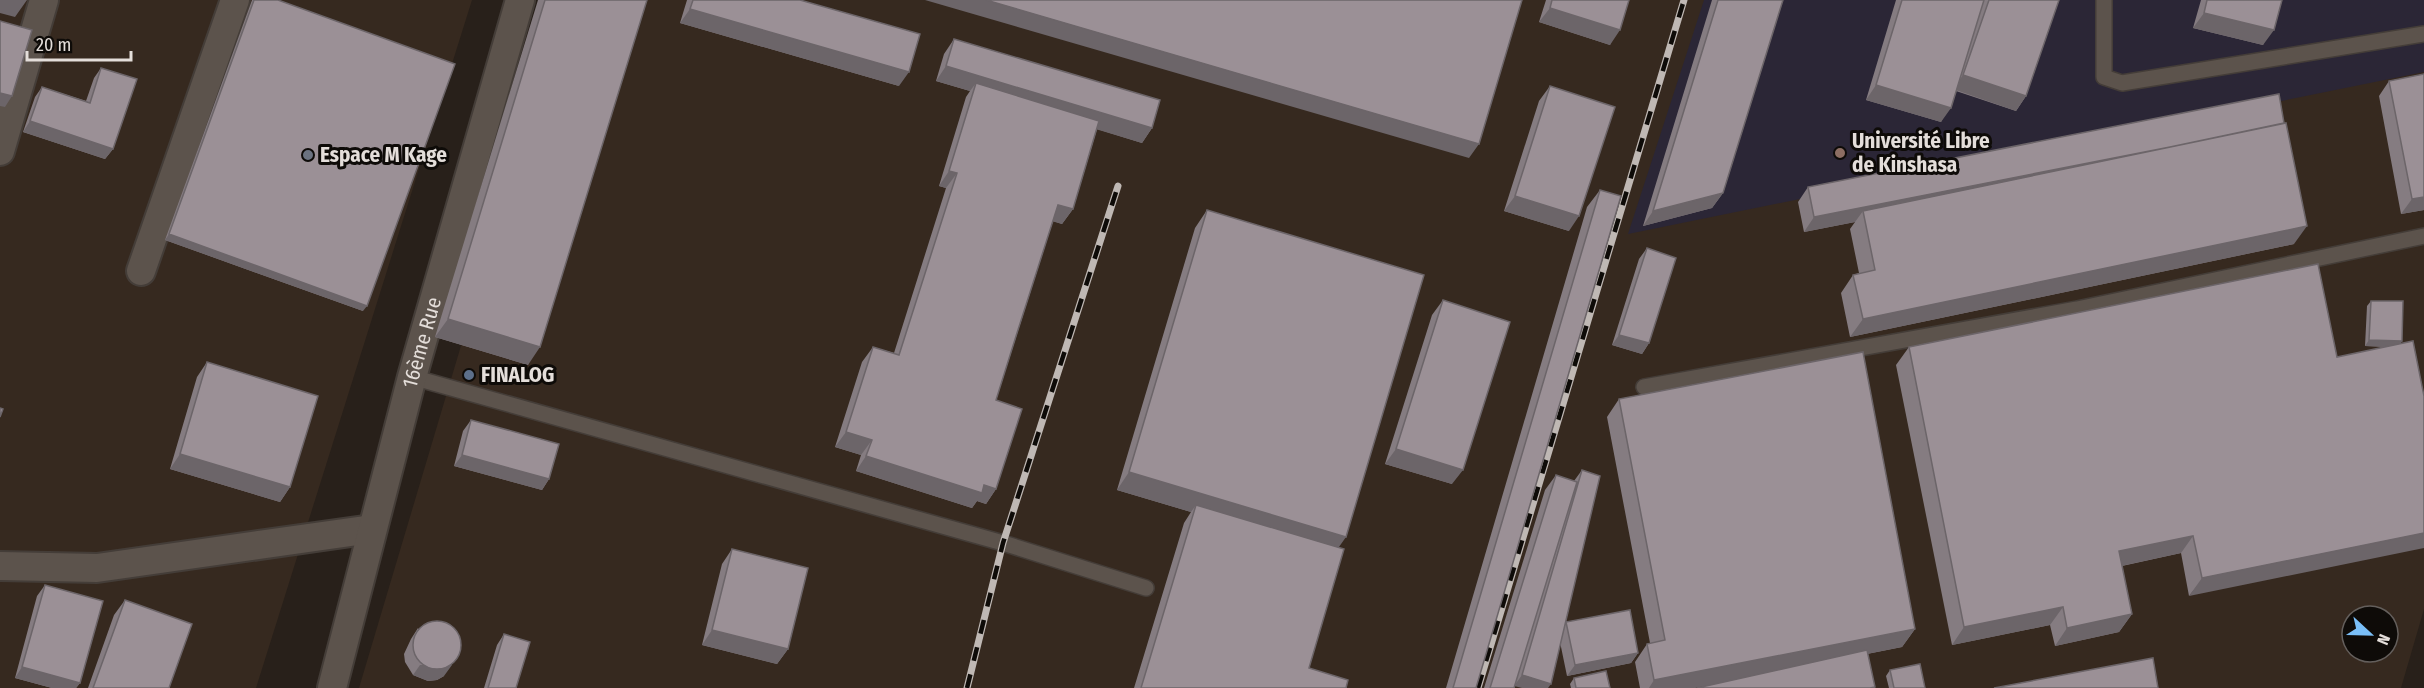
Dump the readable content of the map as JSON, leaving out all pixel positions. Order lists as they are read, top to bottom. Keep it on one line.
{"streets":{"street":["16ème Rue"]},"places":["Université Libre de Kinshasa","Espace M Kage","FINALOG"],"scale_bar":"20 m","north":"right"}
